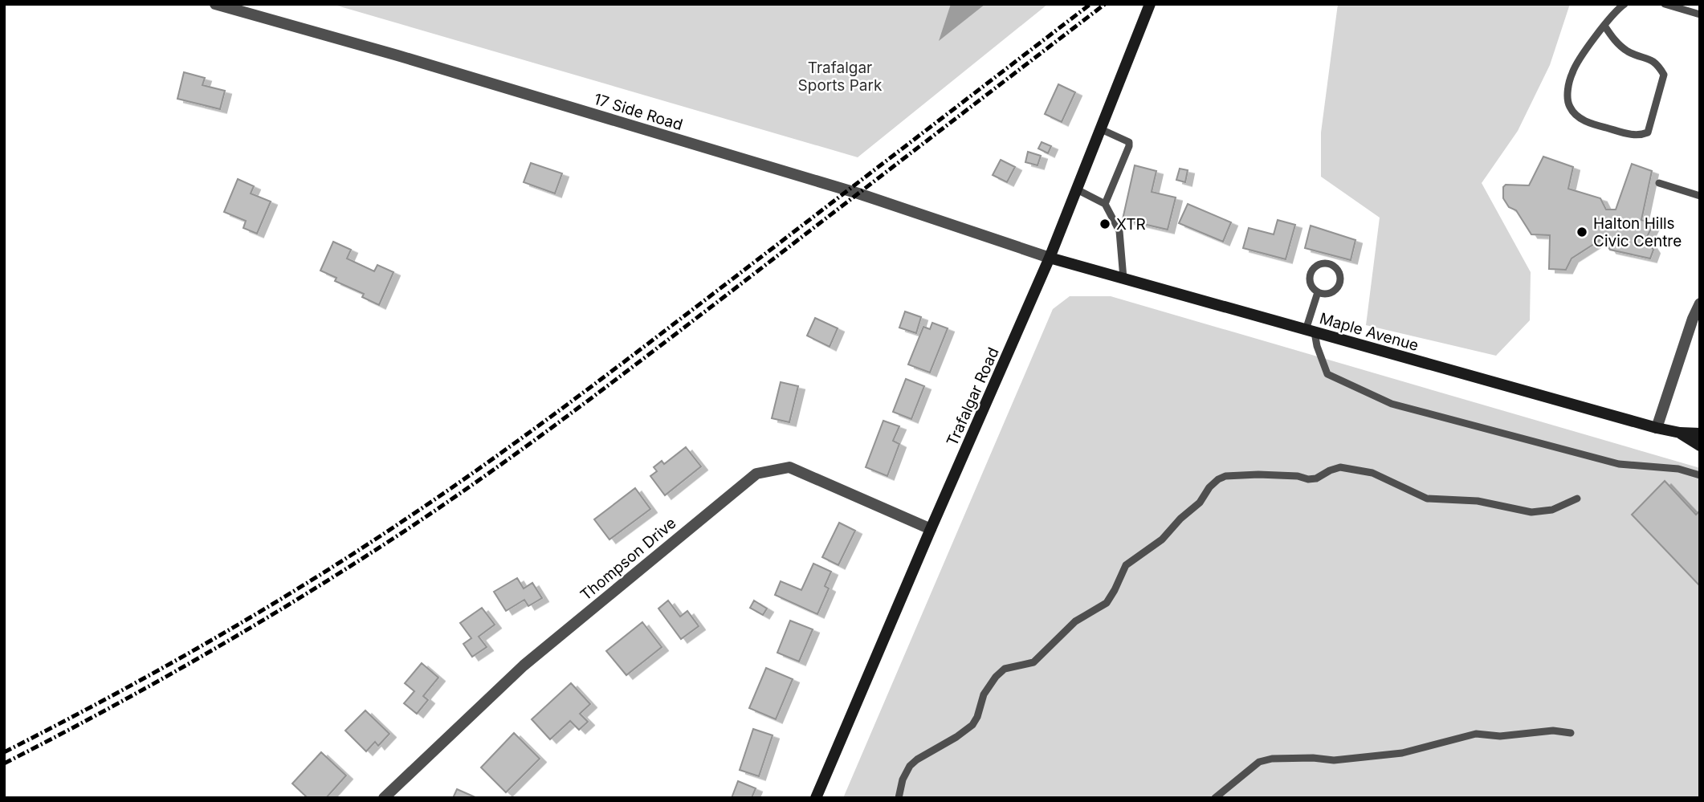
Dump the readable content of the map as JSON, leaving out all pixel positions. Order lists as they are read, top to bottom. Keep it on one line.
{"streets":{"main road":["Maple Avenue","Trafalgar Road"],"street":["17 Side Road","Thompson Drive"]},"crossings":[["17 Side Road","Maple Avenue"],["17 Side Road","Trafalgar Road"],["Maple Avenue","Trafalgar Road"],["Trafalgar Road","Thompson Drive"]],"parks":["Trafalgar Sports Park"],"places":["XTR","Halton Hills Civic Centre"]}
